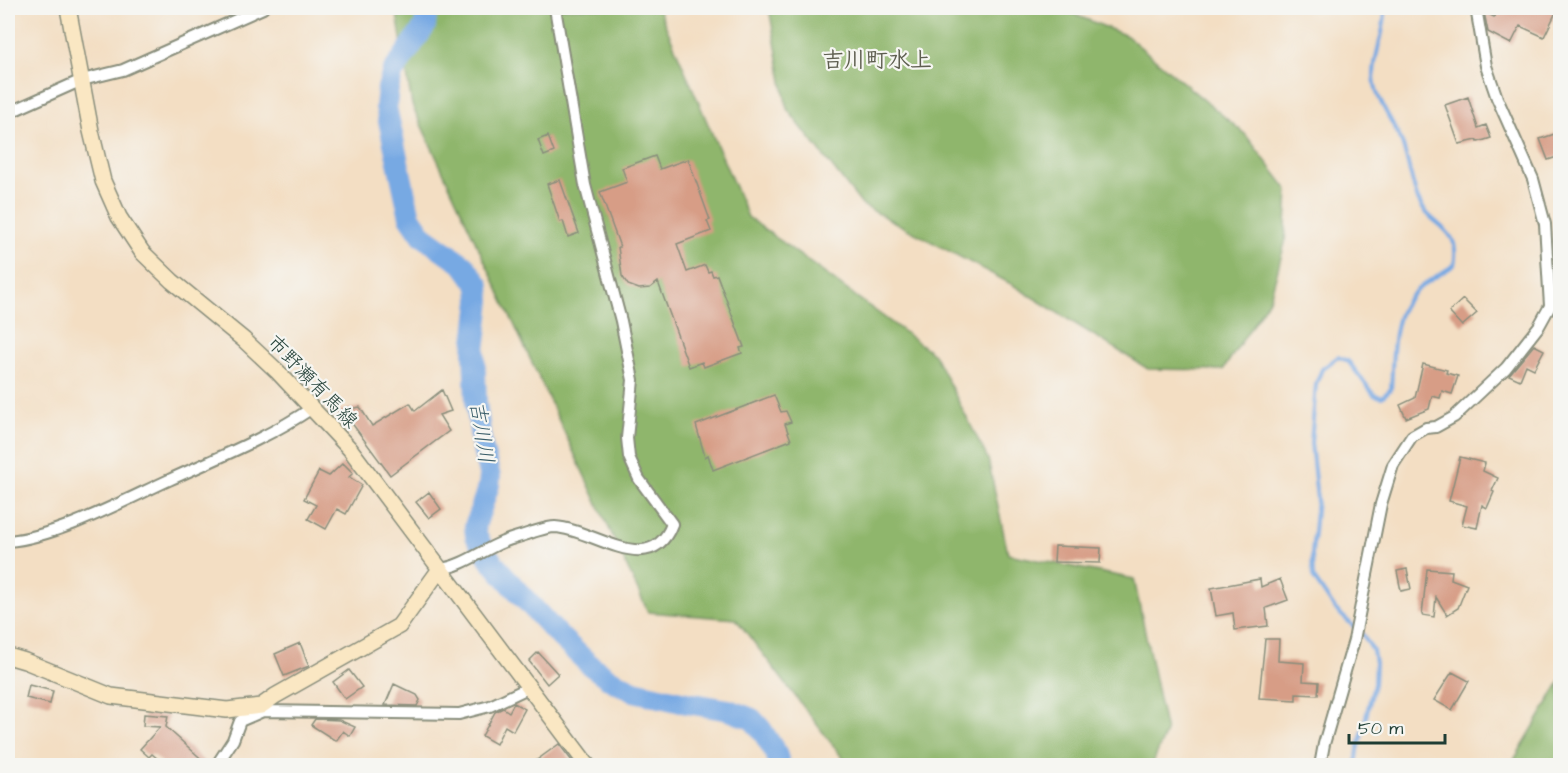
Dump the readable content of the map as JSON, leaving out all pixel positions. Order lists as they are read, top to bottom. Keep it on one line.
{"streets":{"main road":["市野瀬有馬線"]},"districts":["吉川町水上"],"water":["吉川川"],"scale_bar":"50 m"}
